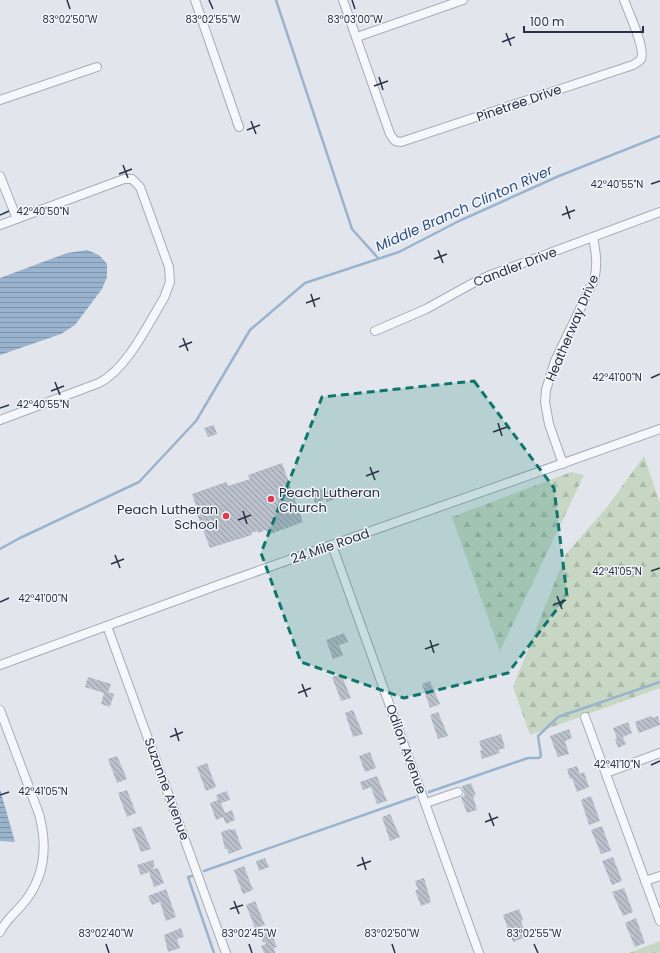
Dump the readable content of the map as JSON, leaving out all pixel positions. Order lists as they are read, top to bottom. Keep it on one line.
{"streets":{"street":["Pinetree Drive","Candler Drive","Heatherway Drive","24 Mile Road","Odilon Avenue","Suzanne Avenue"]},"crossings":[["Candler Drive","Heatherway Drive"],["Heatherway Drive","24 Mile Road"],["24 Mile Road","Odilon Avenue"],["24 Mile Road","Suzanne Avenue"]],"water":["Middle Branch Clinton River"],"places":["Peach Lutheran Church","Peach Lutheran School"],"scale_bar":"100 m","coordinates":["83°03'00\"W","83°02'50\"W","83°02'55\"W","42°40'55\"N","42°40'50\"N","42°41'00\"N","42°41'05\"N","42°41'10\"N","83°02'40\"W","83°02'45\"W"]}
